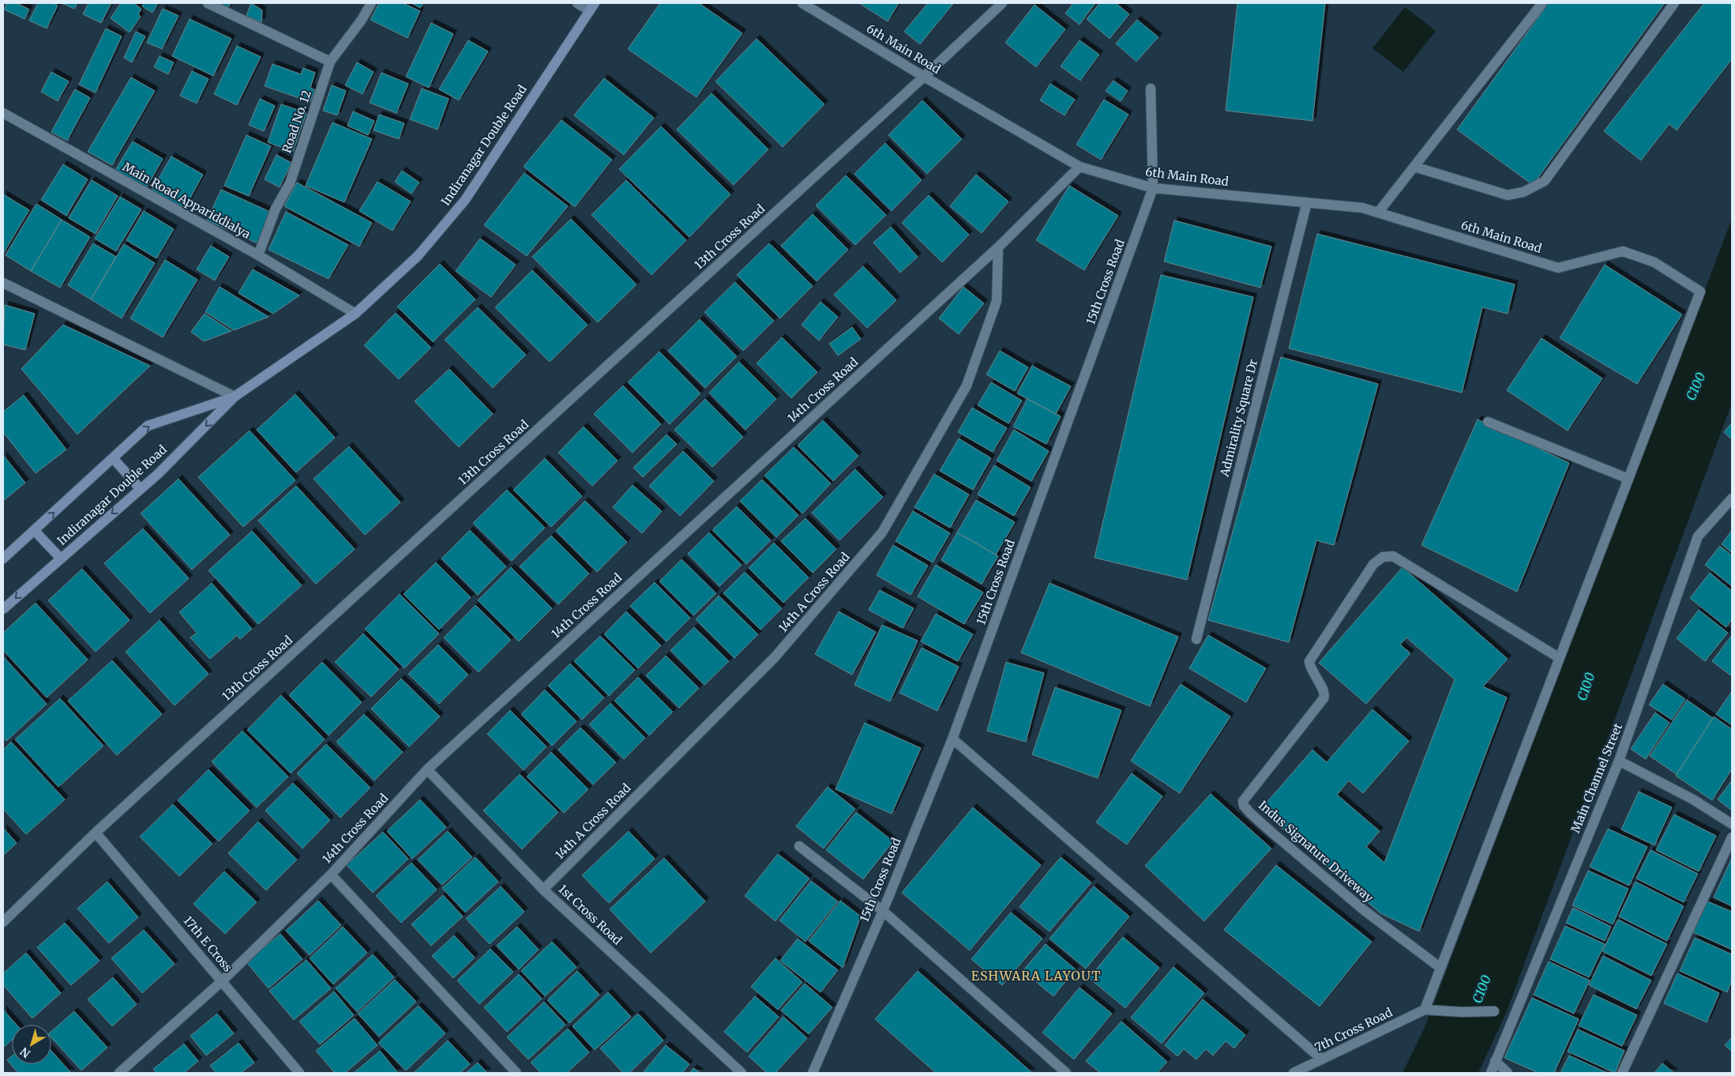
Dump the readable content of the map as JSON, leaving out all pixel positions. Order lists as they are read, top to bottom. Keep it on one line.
{"streets":{"street":["6th Main Road","Road No. 12","Indiranagar Double Road","Main Road Appariddialya","13th Cross Road","15th Cross Road","14th Cross Road","Admirality Square Dr","14th A Cross Road","Main Channel Street","Indus Signature Driveway","1st Cross Road","17th E Cross","7th Cross Road"]},"crossings":[["6th Main Road","13th Cross Road"],["6th Main Road","15th Cross Road"],["6th Main Road","14th Cross Road"],["6th Main Road","Admirality Square Dr"],["Road No. 12","Main Road Appariddialya"],["Indiranagar Double Road","Main Road Appariddialya"],["13th Cross Road","17th E Cross"],["14th Cross Road","14th A Cross Road"],["14th Cross Road","1st Cross Road"],["14th Cross Road","17th E Cross"],["14th A Cross Road","1st Cross Road"]],"districts":["ESHWARA LAYOUT"],"water":["C100"],"north":"bottom left"}
